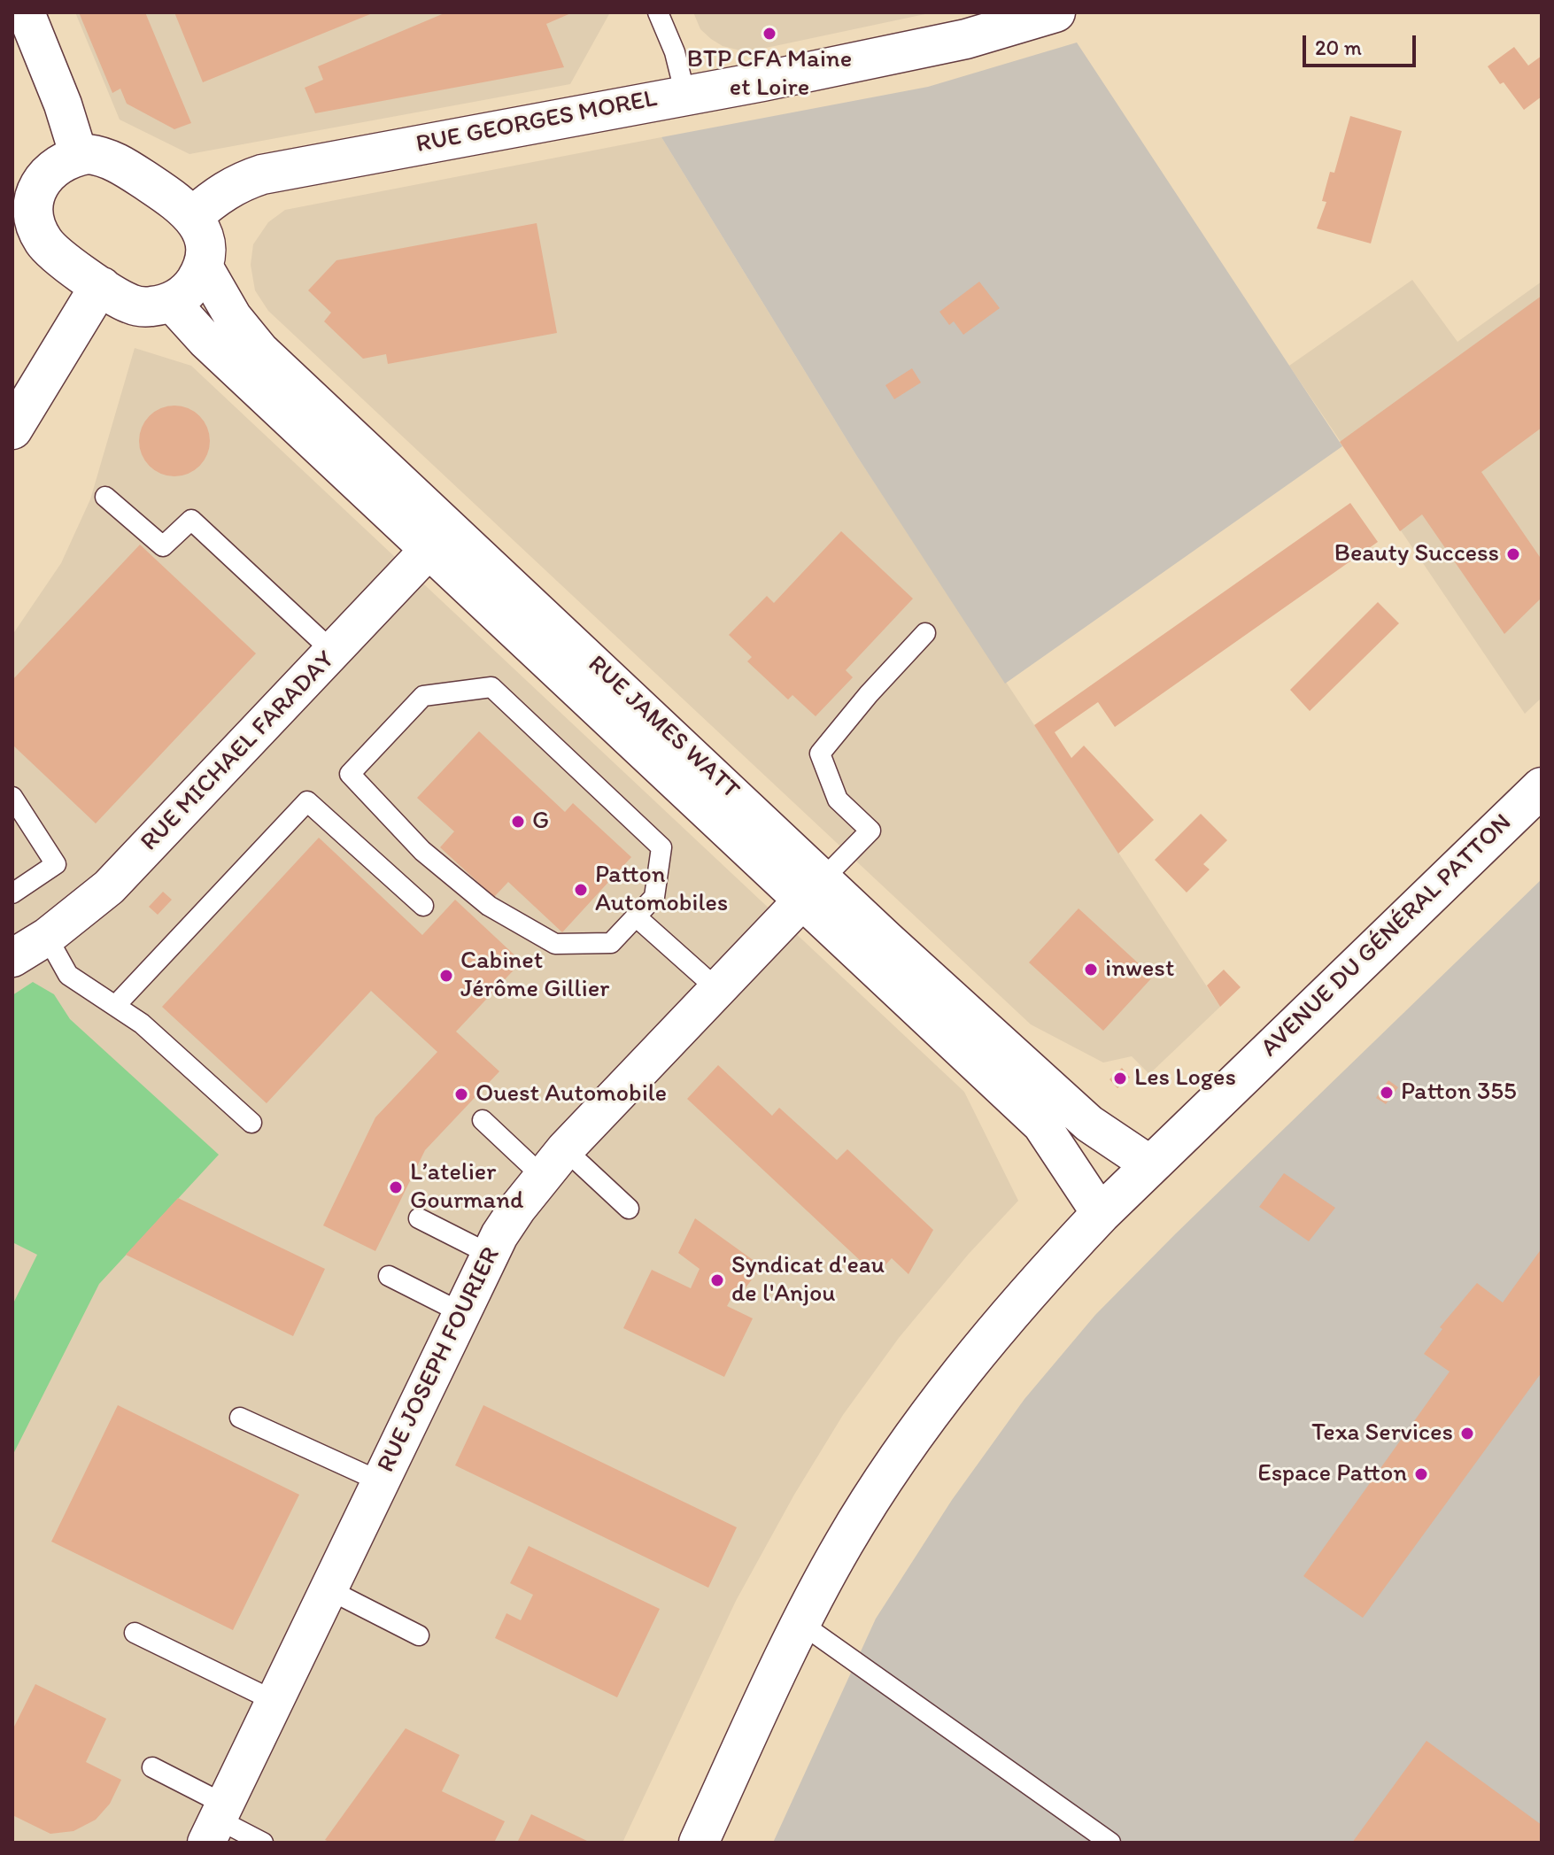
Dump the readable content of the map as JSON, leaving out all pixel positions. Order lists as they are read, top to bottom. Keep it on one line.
{"streets":{"street":["RUE GEORGES MOREL","RUE JAMES WATT","RUE MICHAEL FARADAY","AVENUE DU GÉNÉRAL PATTON","RUE JOSEPH FOURIER"]},"crossings":[["RUE GEORGES MOREL","RUE JAMES WATT"],["RUE JAMES WATT","RUE MICHAEL FARADAY"],["RUE JAMES WATT","AVENUE DU GÉNÉRAL PATTON"],["RUE JAMES WATT","RUE JOSEPH FOURIER"]],"places":["BTP CFA Maine et Loire","Beauty Success","G","Patton Automobiles","inwest","Cabinet Jérôme Gillier","Les Loges","Patton 355","Ouest Automobile","L’atelier Gourmand","Syndicat d'eau de l'Anjou","Texa Services","Espace Patton"],"scale_bar":"20 m"}
